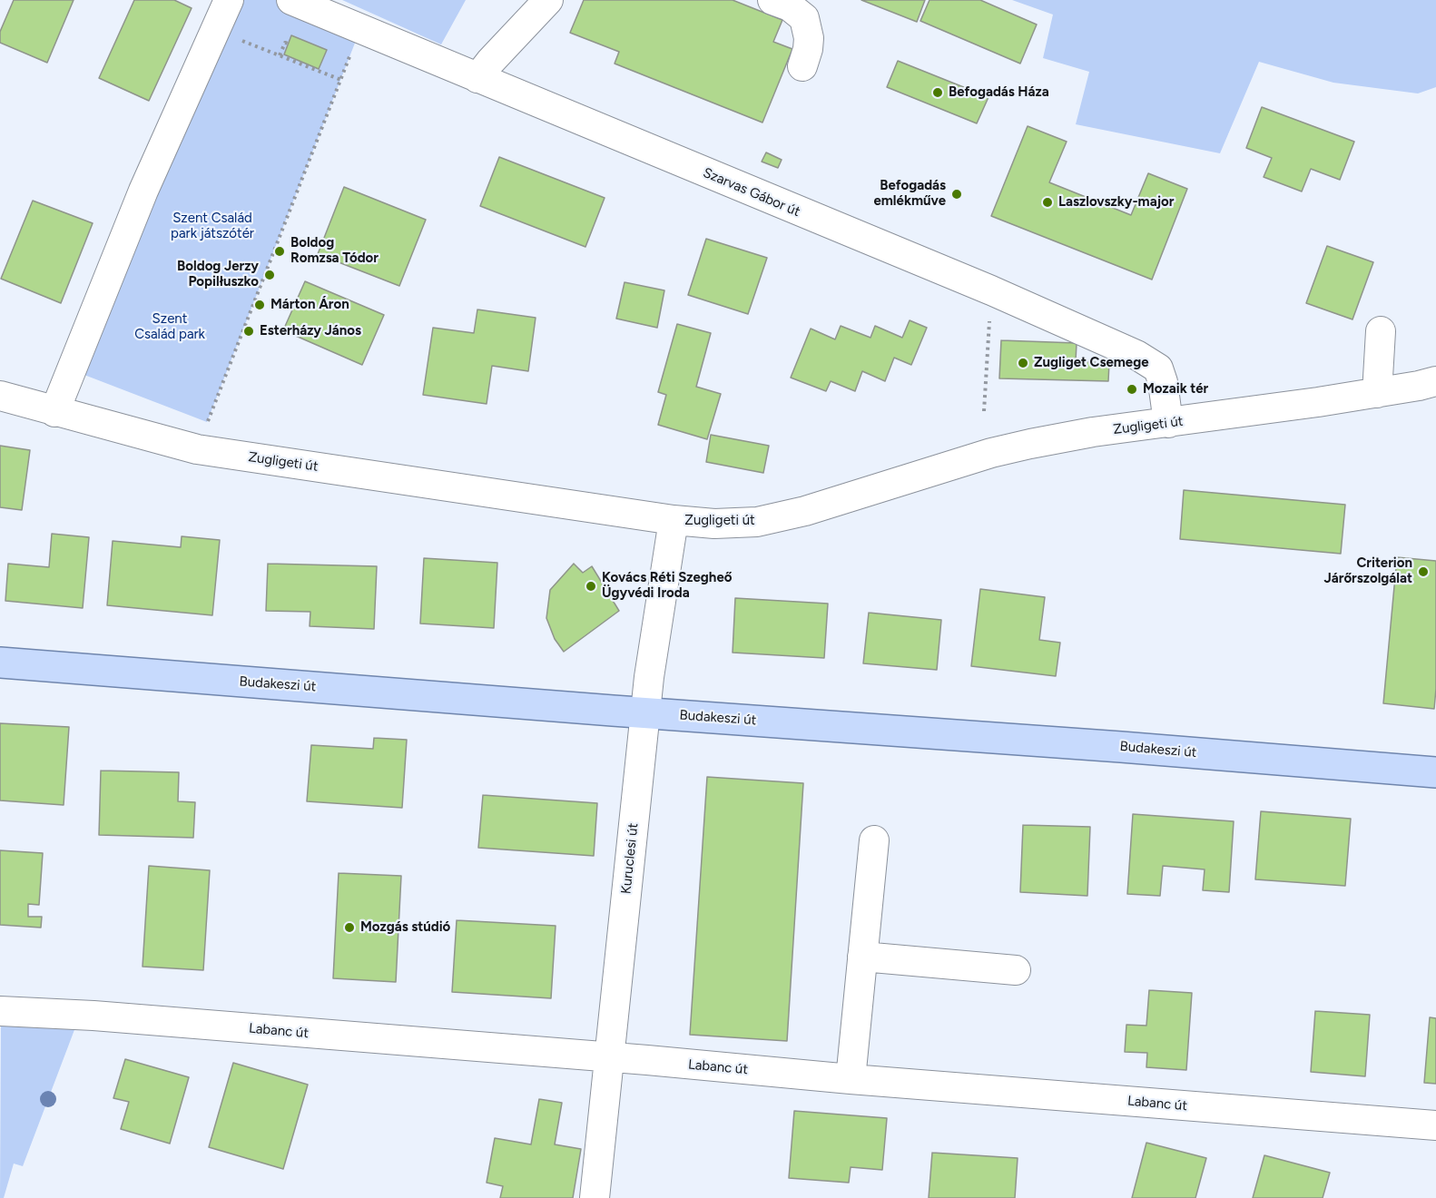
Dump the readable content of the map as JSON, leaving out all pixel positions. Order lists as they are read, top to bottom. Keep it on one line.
{"streets":{"main road":["Budakeszi út"],"street":["Szarvas Gábor út","Zugligeti út","Kuruclesi út","Labanc út"]},"crossings":[["Szarvas Gábor út","Zugligeti út"],["Zugligeti út","Kuruclesi út"],["Budakeszi út","Kuruclesi út"],["Kuruclesi út","Labanc út"]],"parks":["Szent Család park játszótér","Szent Család park"],"places":["Befogadás Háza","Befogadás emlékműve","Laszlovszky-major","Boldog Romzsa Tódor","Boldog Jerzy Popilłuszko","Márton Áron","Esterházy János","Zugliget Csemege","Mozaik tér","Criterion Járőrszolgálat","Kovács Réti Szegheő Ügyvédi Iroda","Mozgás stúdió"]}
